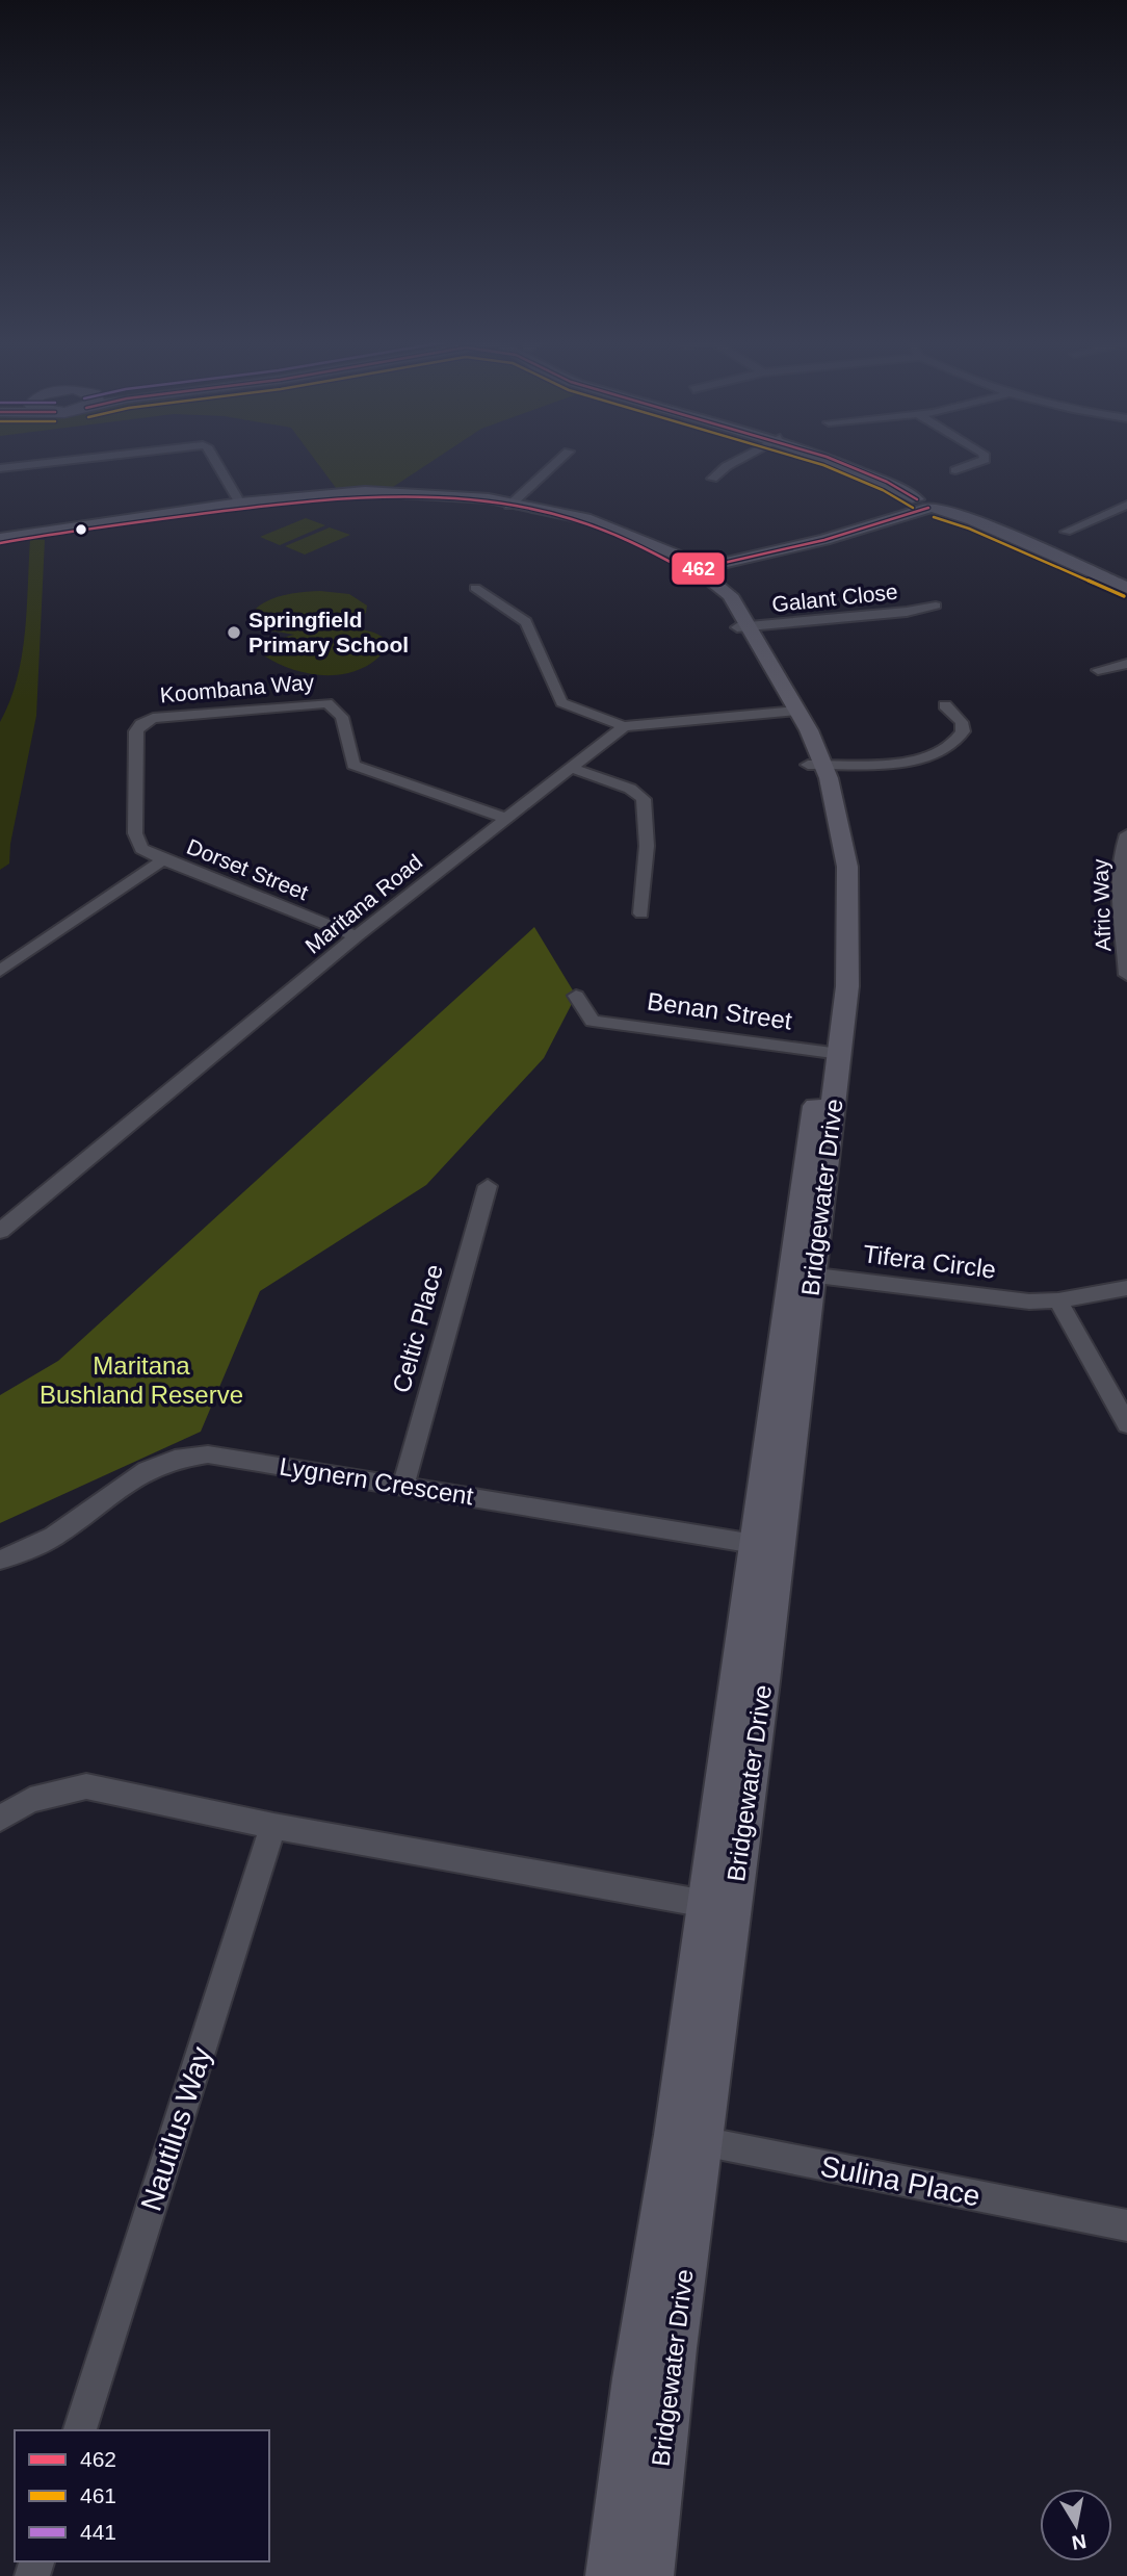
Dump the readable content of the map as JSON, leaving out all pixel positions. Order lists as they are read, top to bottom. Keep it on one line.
{"streets":{"street":["Galant Close","Koombana Way","Dorset Street","Maritana Road","Afric Way","Benan Street","Bridgewater Drive","Tifera Circle","Celtic Place","Lygnern Crescent","Nautilus Way","Sulina Place"]},"crossings":[["Galant Close","Bridgewater Drive"],["Koombana Way","Dorset Street"],["Koombana Way","Maritana Road"],["Dorset Street","Maritana Road"],["Benan Street","Bridgewater Drive"],["Bridgewater Drive","Tifera Circle"],["Bridgewater Drive","Lygnern Crescent"],["Bridgewater Drive","Sulina Place"],["Celtic Place","Lygnern Crescent"]],"parks":["Maritana Bushland Reserve"],"places":["Springfield Primary School"],"lines":["transit line 462","transit line 461"],"legend":["462","461","441"],"north":"bottom"}
